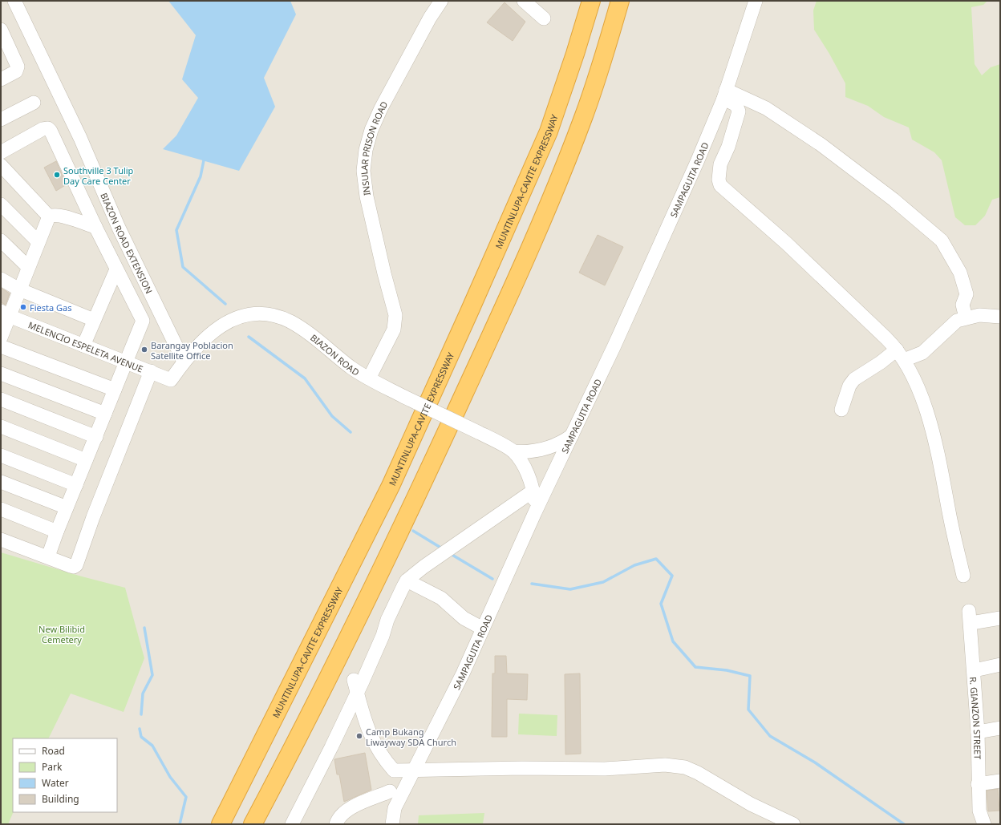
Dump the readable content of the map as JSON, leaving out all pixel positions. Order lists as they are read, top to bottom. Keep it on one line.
{"streets":{"highway":["MUNTINLUPA-CAVITE EXPRESSWAY"],"street":["INSULAR PRISON ROAD","SAMPAGUITA ROAD","BIAZON ROAD EXTENSION","MELENCIO ESPELETA AVENUE","BIAZON ROAD","R. GIANZON STREET"]},"crossings":[["INSULAR PRISON ROAD","BIAZON ROAD"],["SAMPAGUITA ROAD","BIAZON ROAD"],["BIAZON ROAD EXTENSION","BIAZON ROAD"],["MELENCIO ESPELETA AVENUE","BIAZON ROAD"]],"parks":["New Bilibid Cemetery"],"places":["Southville 3 Tulip Day Care Center","Fiesta Gas","Barangay Poblacion Satellite Office","Camp Bukang Liwayway SDA Church"],"legend":["Road","Park","Water","Building"]}
